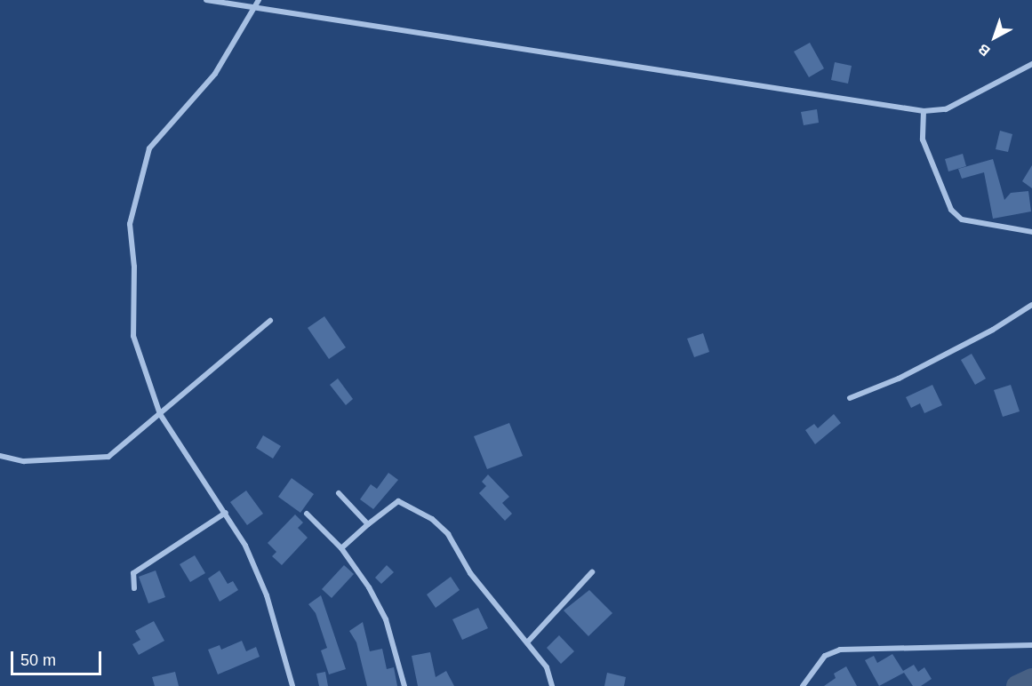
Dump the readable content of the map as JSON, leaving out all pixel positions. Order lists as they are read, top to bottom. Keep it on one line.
{"scale_bar":"50 m","north":"bottom left"}
